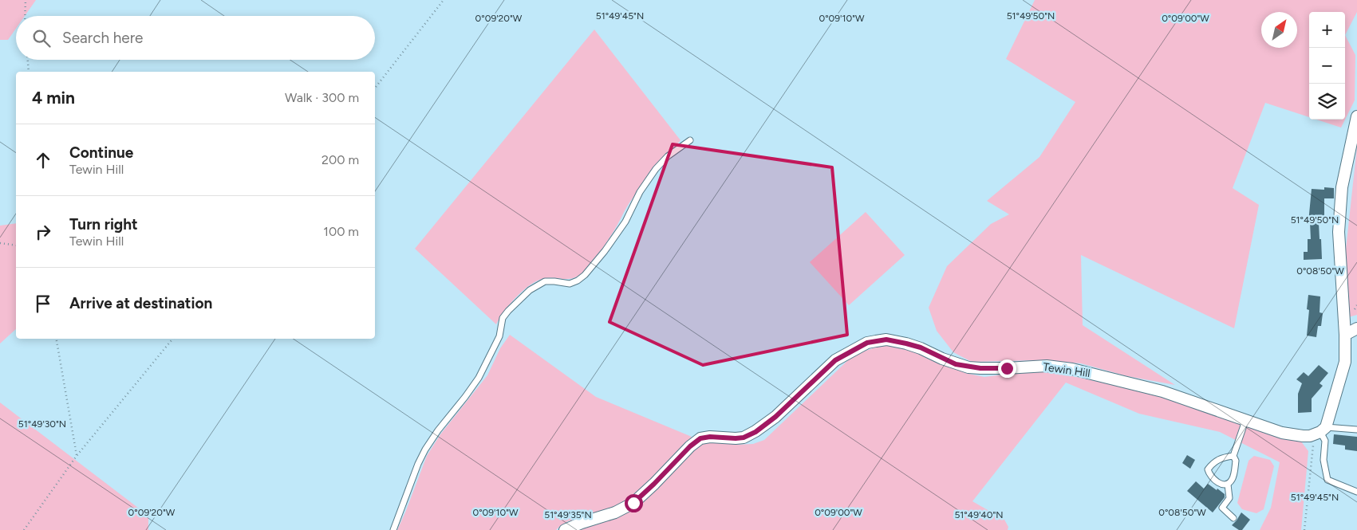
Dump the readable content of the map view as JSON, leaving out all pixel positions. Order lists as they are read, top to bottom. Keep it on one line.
{"streets":{"street":["Tewin Hill"]},"north":"top right","page":{"map_buttons":["+","−"],"search":"Search here","heading":["4 min","Walk · 300 m"],"list":[["Continue","Tewin Hill","200 m"],["Turn right","Tewin Hill","100 m"],"Arrive at destination"]},"coordinates":["51°49'45\"N","51°49'50\"N","0°09'20\"W","0°09'10\"W","0°09'00\"W","0°08'50\"W","51°49'30\"N","51°49'35\"N","51°49'40\"N"]}
